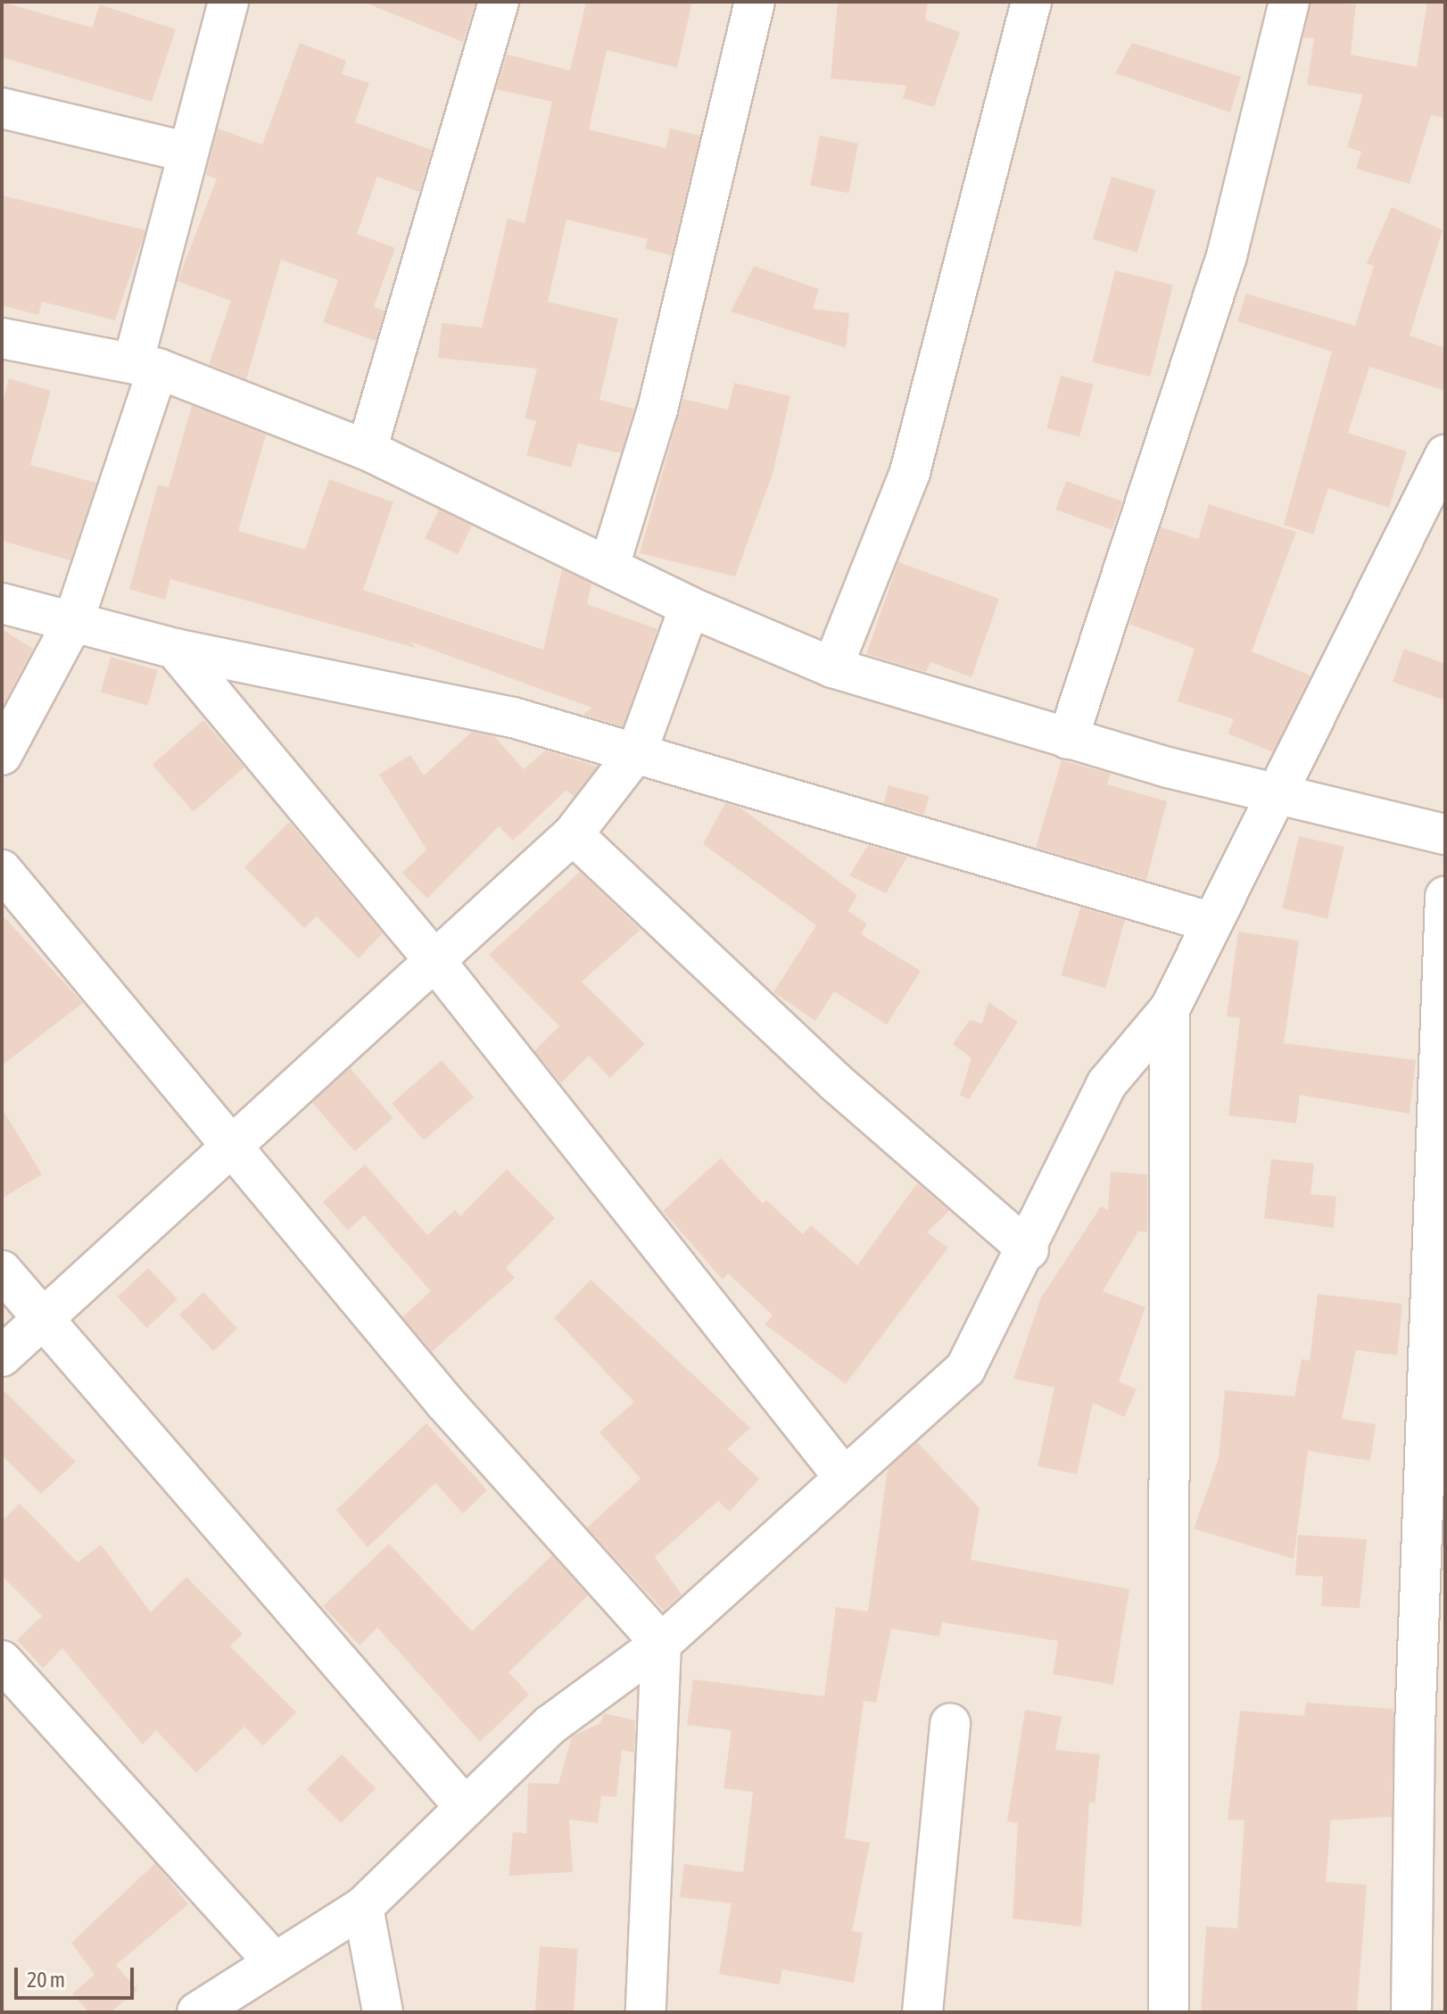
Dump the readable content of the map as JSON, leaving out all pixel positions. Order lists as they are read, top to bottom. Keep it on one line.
{"scale_bar":"20 m"}
